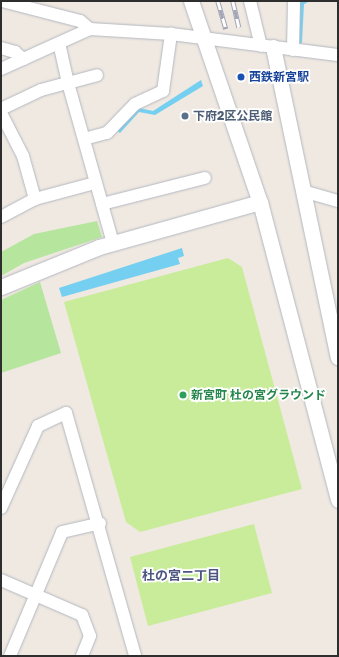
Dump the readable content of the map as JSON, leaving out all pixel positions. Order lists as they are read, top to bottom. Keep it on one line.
{"districts":["杜の宮二丁目"],"places":["西鉄新宮駅","下府2区公民館","新宮町 杜の宮グラウンド"]}
